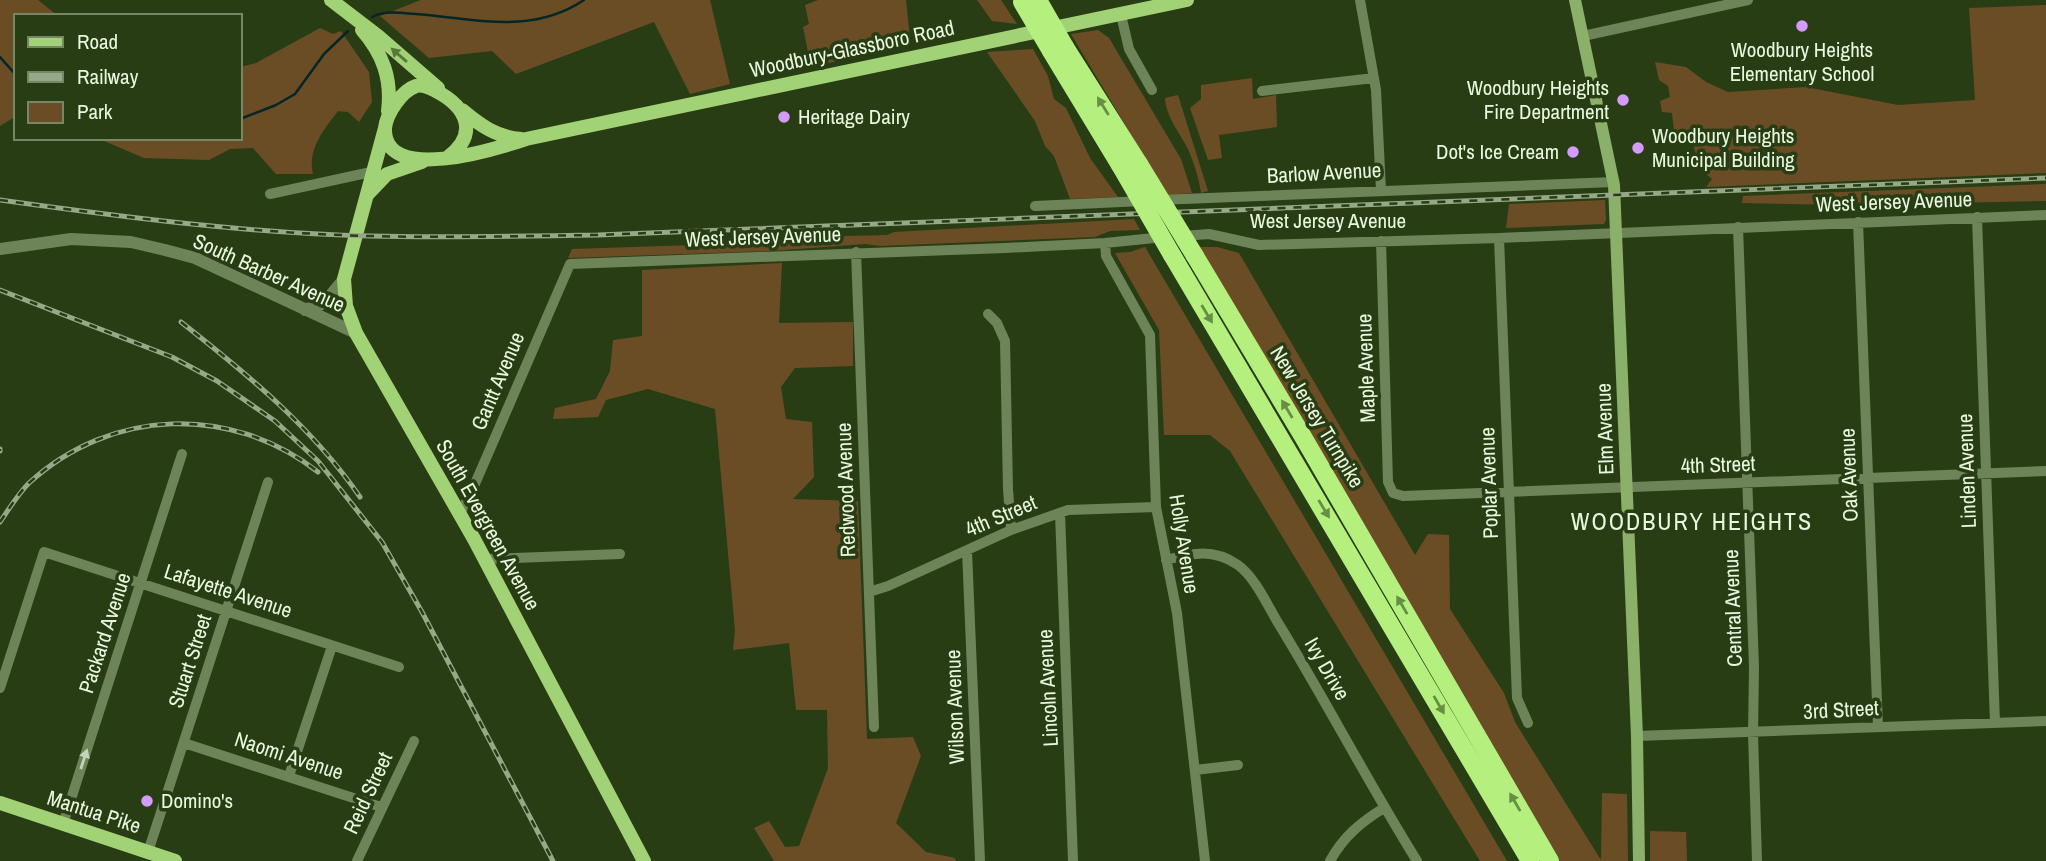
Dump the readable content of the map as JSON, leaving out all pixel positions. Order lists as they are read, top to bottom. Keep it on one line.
{"streets":{"highway":["New Jersey Turnpike"],"main road":["Woodbury-Glassboro Road","Elm Avenue","South Evergreen Avenue","Mantua Pike"],"street":["Barlow Avenue","West Jersey Avenue","South Barber Avenue","Maple Avenue","Gantt Avenue","4th Street","Linden Avenue","Oak Avenue","Poplar Avenue","Redwood Avenue","Holly Avenue","Lafayette Avenue","Central Avenue","Packard Avenue","Stuart Street","Ivy Drive","Lincoln Avenue","Wilson Avenue","3rd Street","Naomi Avenue","Reid Street"]},"crossings":[["Woodbury-Glassboro Road","South Evergreen Avenue"],["Barlow Avenue","Elm Avenue"],["West Jersey Avenue","Maple Avenue"],["West Jersey Avenue","Gantt Avenue"],["West Jersey Avenue","Elm Avenue"],["West Jersey Avenue","Linden Avenue"],["West Jersey Avenue","Oak Avenue"],["West Jersey Avenue","Poplar Avenue"],["West Jersey Avenue","Redwood Avenue"],["West Jersey Avenue","Holly Avenue"],["West Jersey Avenue","Central Avenue"],["South Barber Avenue","South Evergreen Avenue"],["Maple Avenue","4th Street"],["Gantt Avenue","South Evergreen Avenue"],["Elm Avenue","4th Street"],["Elm Avenue","3rd Street"],["4th Street","Linden Avenue"],["4th Street","Oak Avenue"],["4th Street","Poplar Avenue"],["4th Street","Redwood Avenue"],["4th Street","Holly Avenue"],["4th Street","Central Avenue"],["4th Street","Lincoln Avenue"],["4th Street","Wilson Avenue"],["Linden Avenue","3rd Street"],["Oak Avenue","3rd Street"],["Holly Avenue","Ivy Drive"],["Lafayette Avenue","Packard Avenue"],["Lafayette Avenue","Stuart Street"],["Central Avenue","3rd Street"],["Packard Avenue","Mantua Pike"],["Stuart Street","Naomi Avenue"],["Stuart Street","Mantua Pike"],["Naomi Avenue","Reid Street"]],"one_way":["Packard Avenue"],"districts":["WOODBURY HEIGHTS"],"places":["Woodbury Heights Elementary School","Woodbury Heights Fire Department","Heritage Dairy","Woodbury Heights Municipal Building","Dot's Ice Cream","Domino's"],"legend":["Road","Railway","Park"]}
